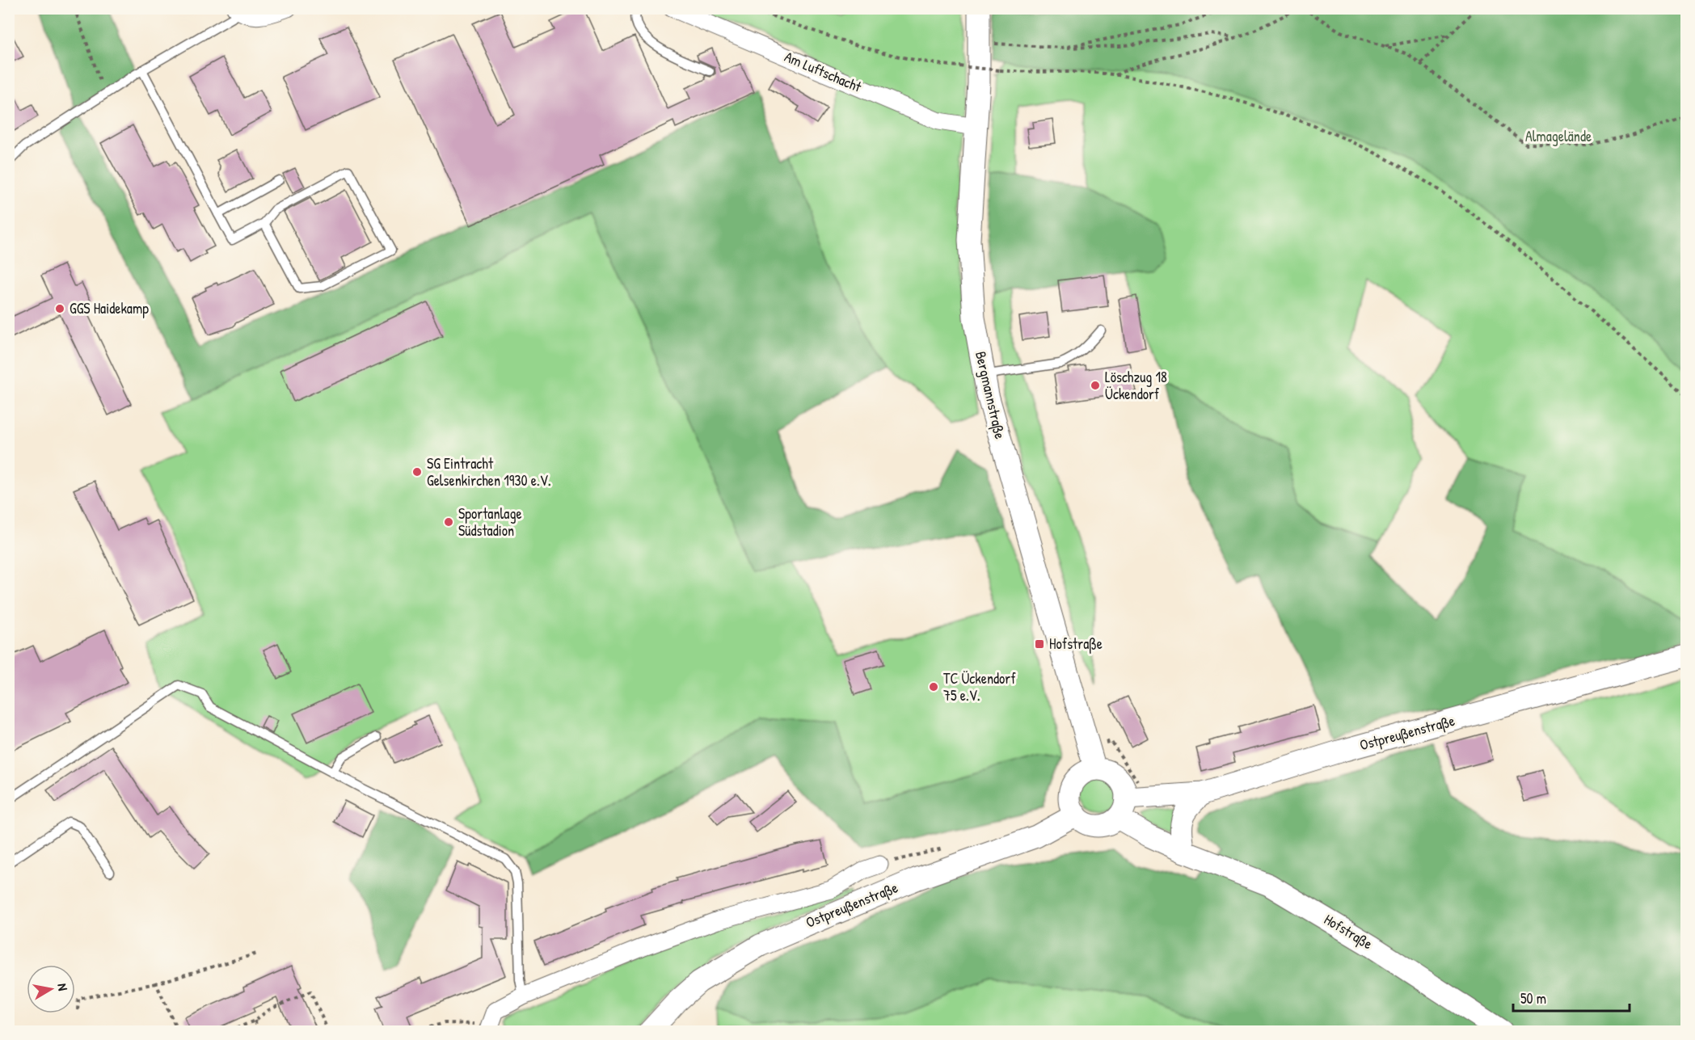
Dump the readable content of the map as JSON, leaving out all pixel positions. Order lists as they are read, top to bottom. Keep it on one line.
{"streets":{"street":["Am Luftschacht","Bergmannstraße","Ostpreußenstraße","Hofstraße"]},"crossings":[["Am Luftschacht","Bergmannstraße"],["Bergmannstraße","Ostpreußenstraße"],["Bergmannstraße","Hofstraße"],["Ostpreußenstraße","Hofstraße"]],"parks":["Almagelände"],"places":{"other":["GGS Haidekamp","Löschzug 18 Ückendorf","SG Eintracht Gelsenkirchen 1930 e.V.","Sportanlage Südstadion","TC Ückendorf 75 e.V."],"transit":["Hofstraße"]},"scale_bar":"50 m","north":"right"}
